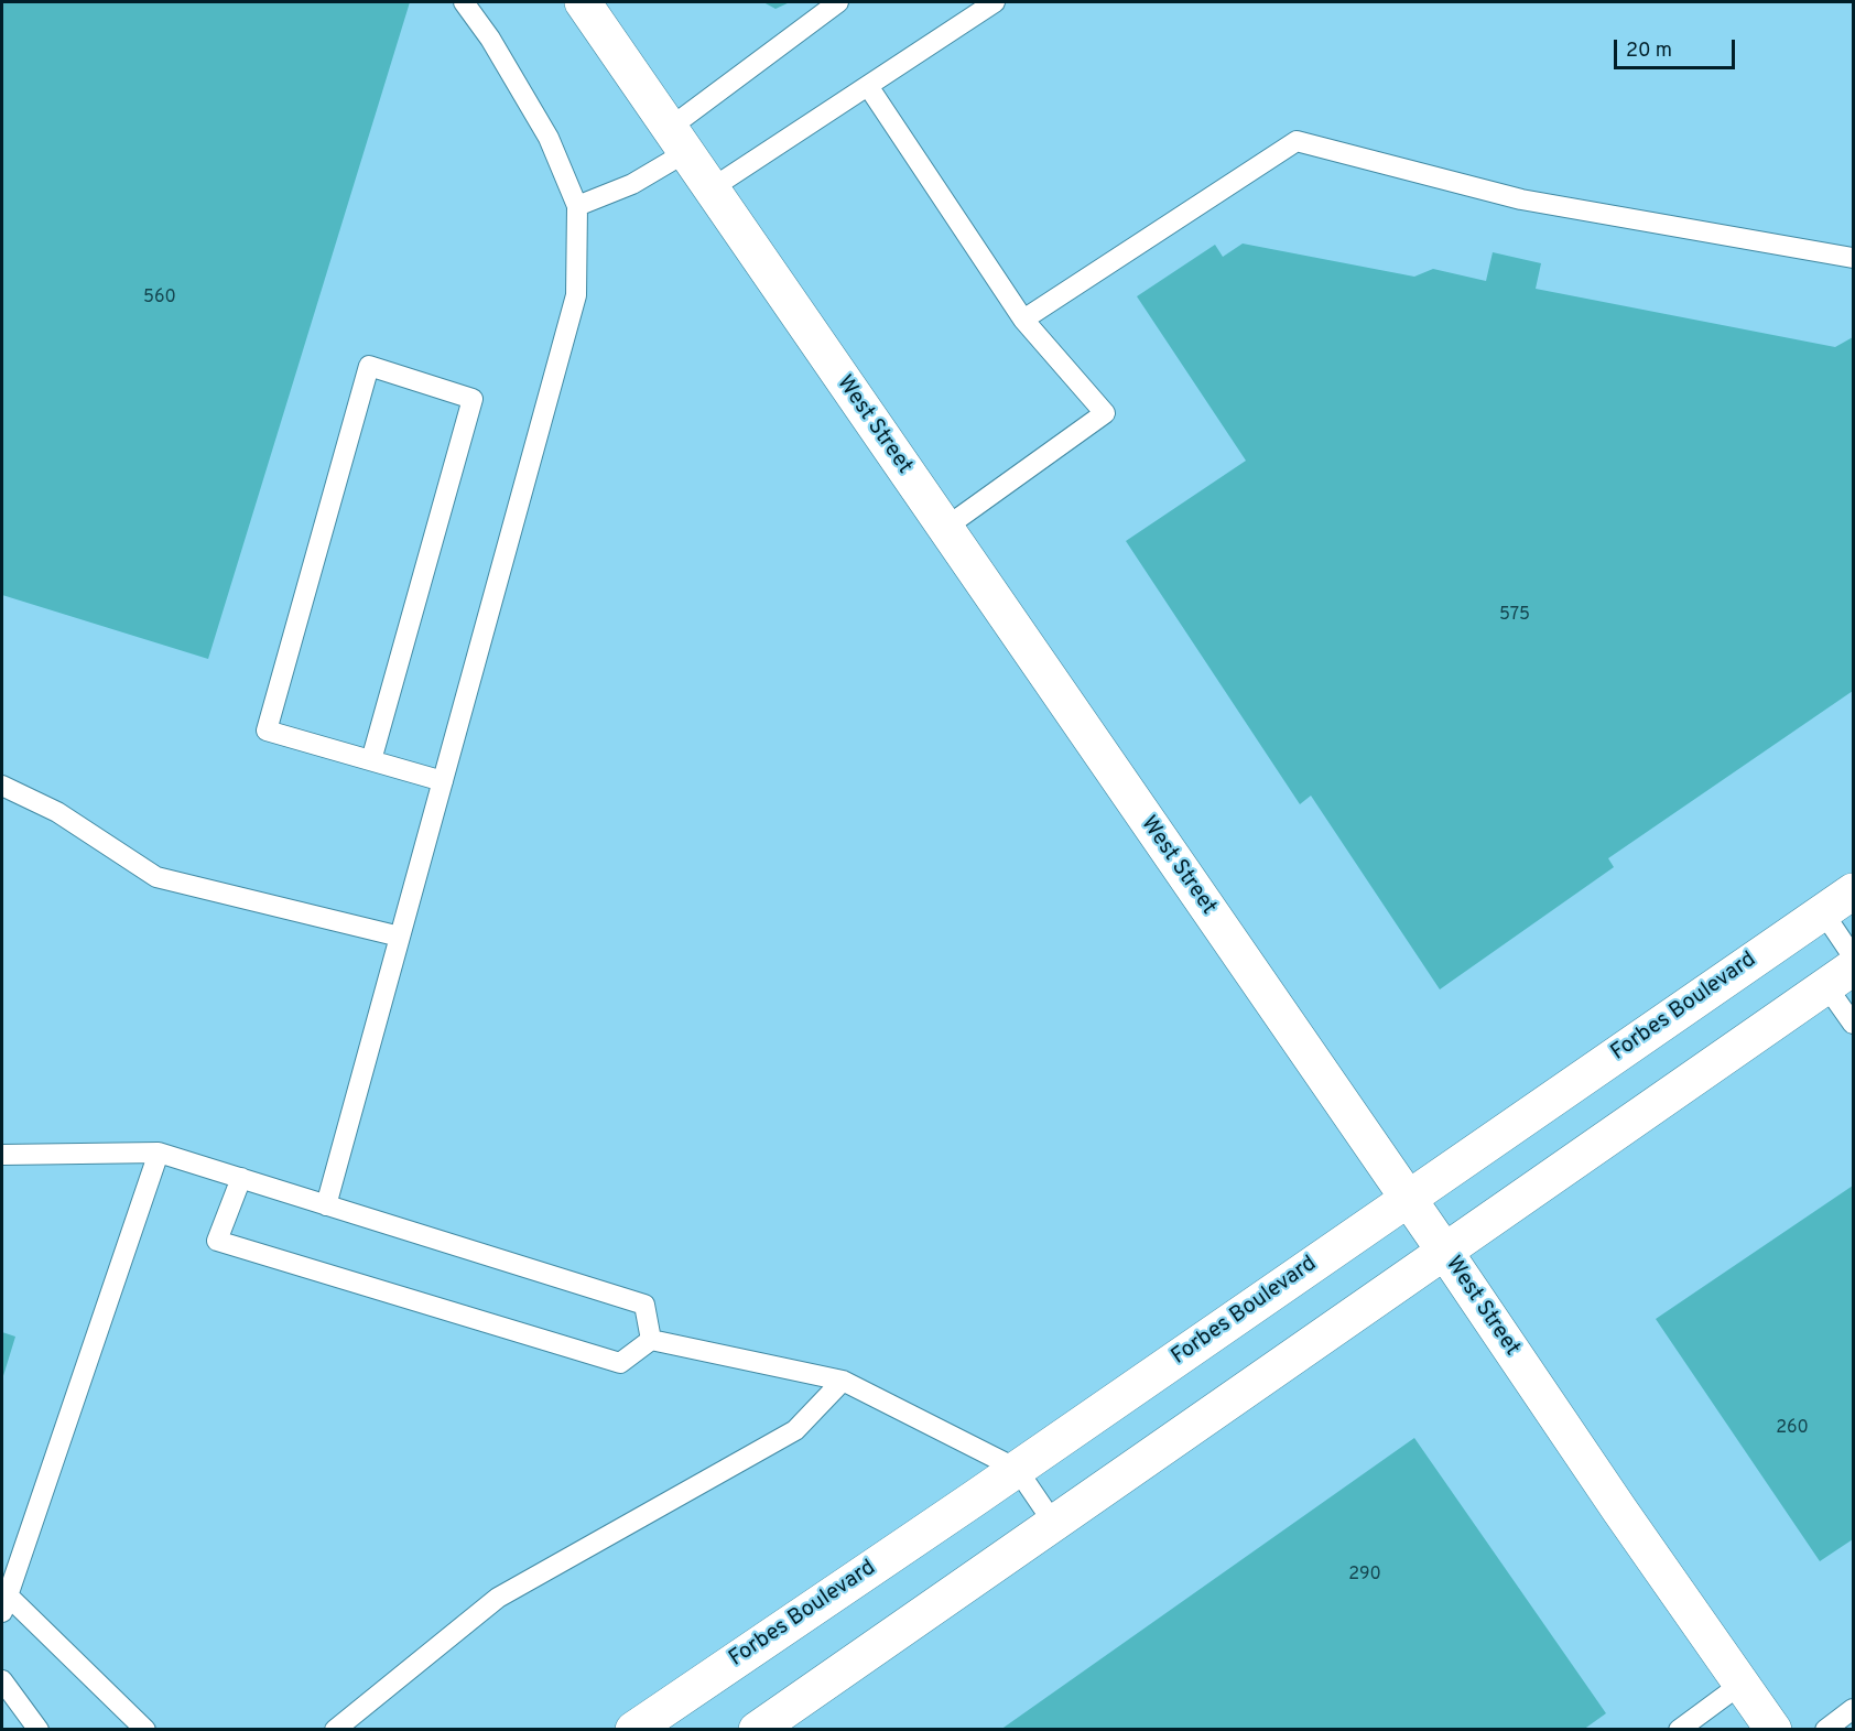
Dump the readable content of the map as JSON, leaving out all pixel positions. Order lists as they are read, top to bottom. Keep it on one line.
{"streets":{"street":["West Street","Forbes Boulevard"]},"crossings":[["West Street","Forbes Boulevard"]],"house_numbers":["560","575","260","290"],"scale_bar":"20 m"}
